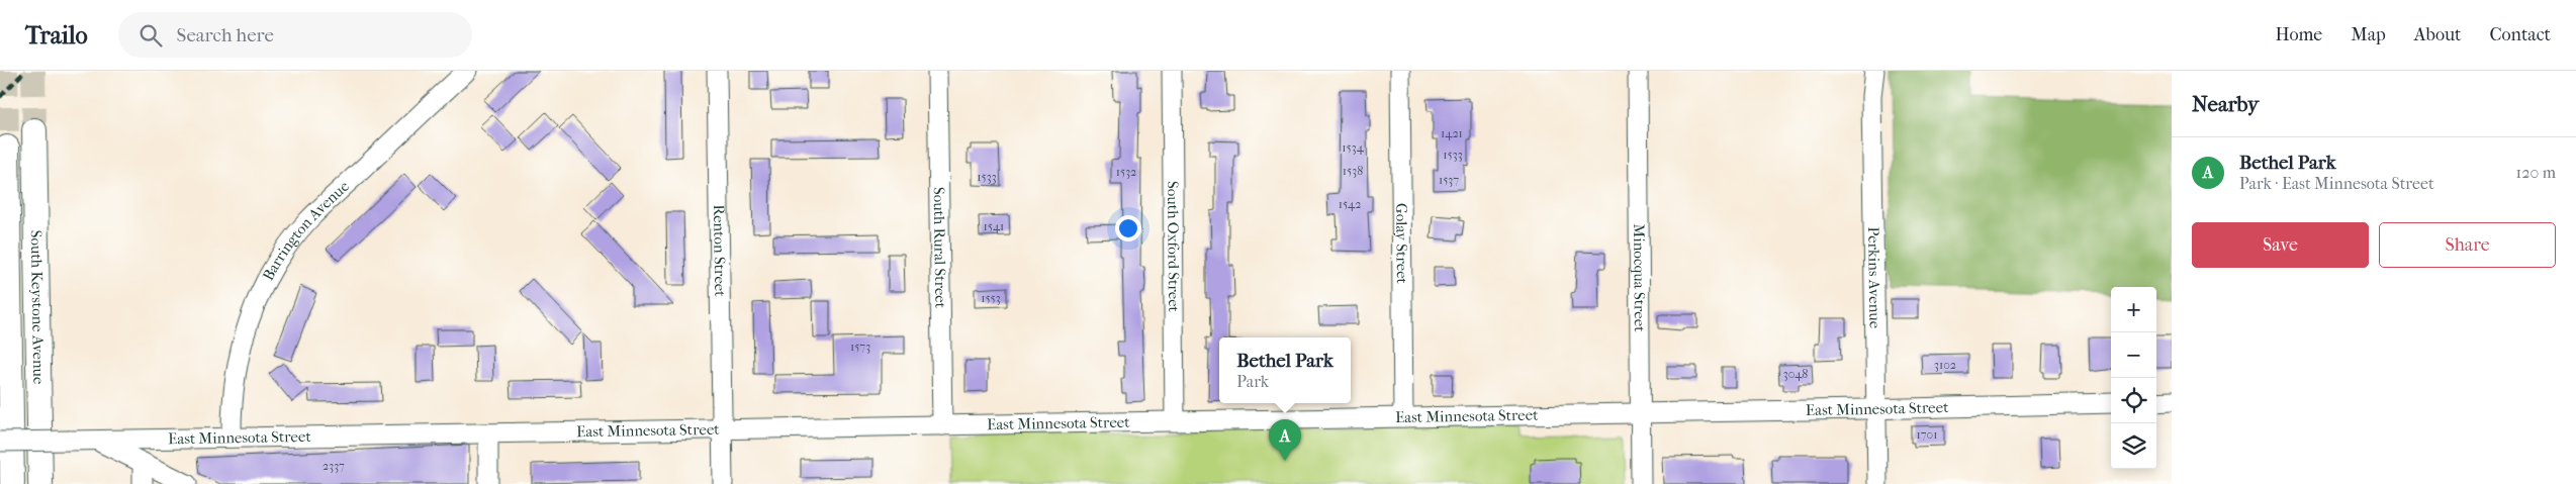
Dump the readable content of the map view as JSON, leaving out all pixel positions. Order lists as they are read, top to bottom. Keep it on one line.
{"streets":{"main road":["South Keystone Avenue"],"street":["Barrington Avenue","Golay Street","South Oxford Street","South Rural Street","Renton Street","Perkins Avenue","Minocqua Street","East Minnesota Street"]},"crossings":[["Barrington Avenue","East Minnesota Street"],["Golay Street","East Minnesota Street"],["South Oxford Street","East Minnesota Street"],["South Rural Street","East Minnesota Street"],["Renton Street","East Minnesota Street"],["Perkins Avenue","East Minnesota Street"],["Minocqua Street","East Minnesota Street"]],"house_numbers":["1421","1534","1533","1538","1532","1533","1537","1542","1541","1553","1573","3102","3048","1701","2337"],"page":{"header":"Trailo","search":"Search here","nav":["Home","Map","About","Contact"],"heading":"Nearby","list":[{"mark":"A","name":"Bethel Park","note":"Park · East Minnesota Street","value":"120 m"}],"buttons":["Save","Share"],"map_buttons":["+","−"],"popup":["Bethel Park","Park"],"pins":"A"}}
